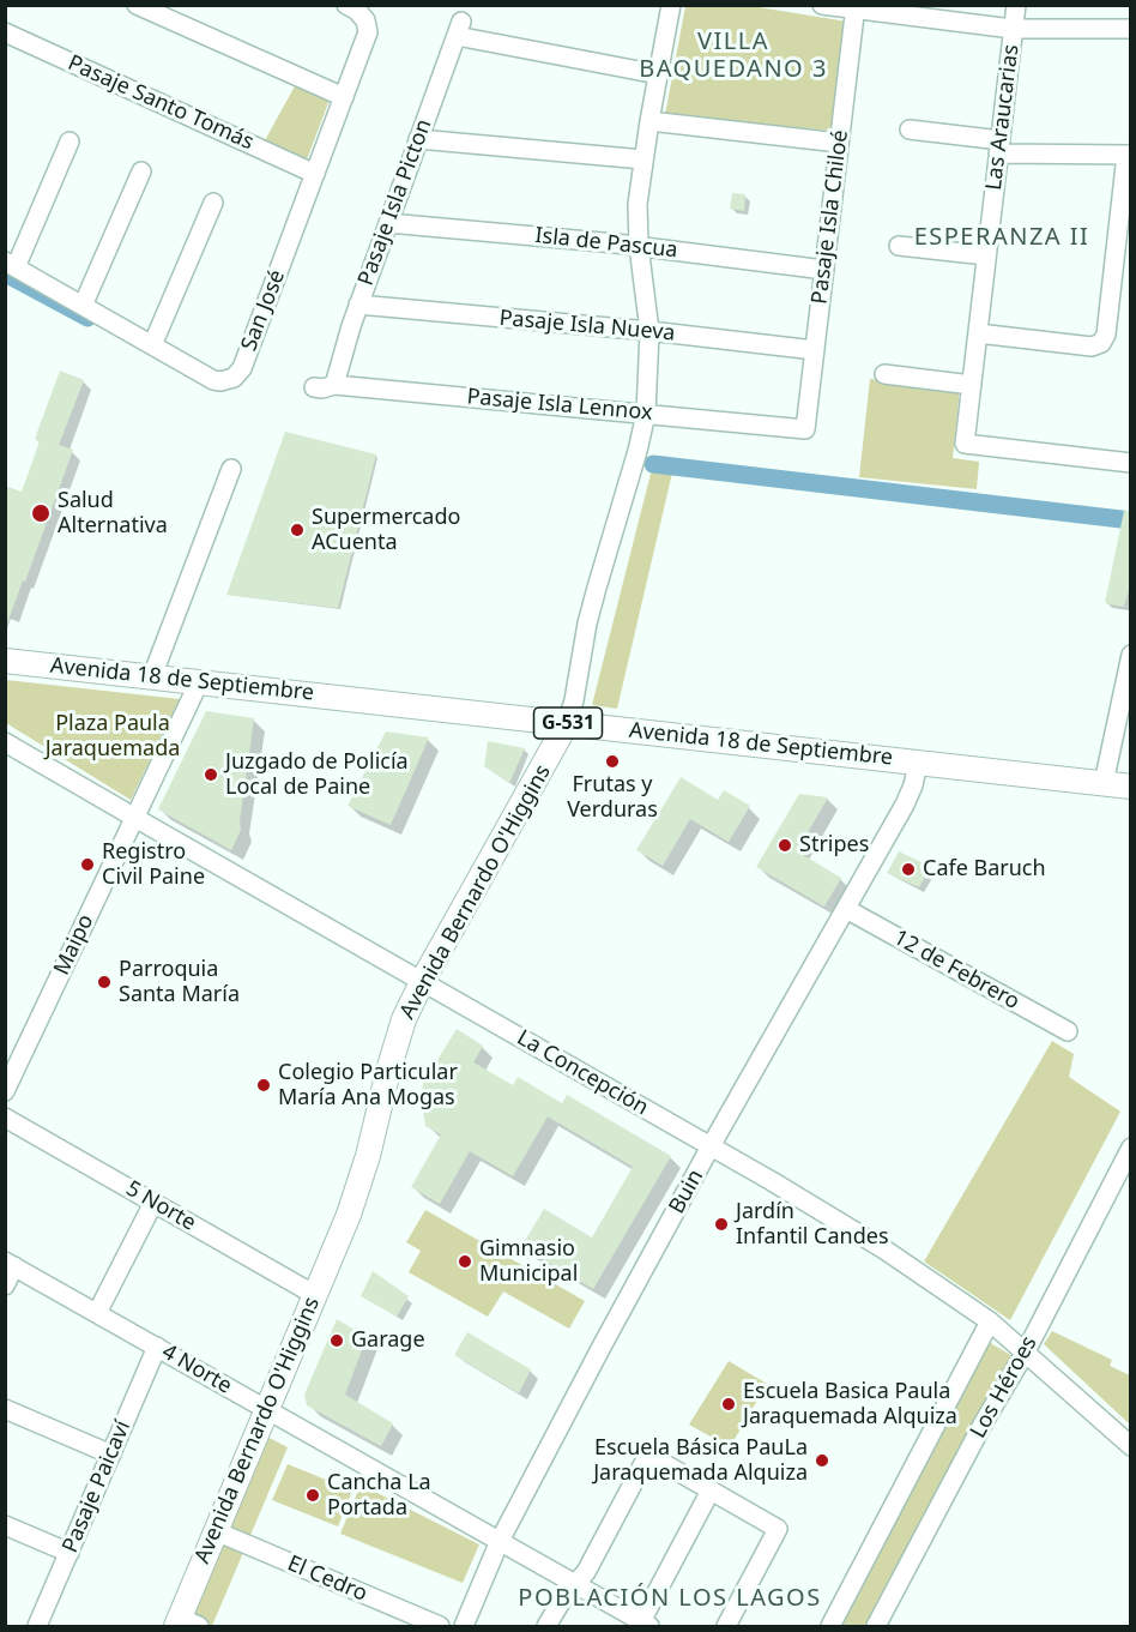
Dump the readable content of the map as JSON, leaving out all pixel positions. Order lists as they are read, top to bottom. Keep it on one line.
{"streets":{"main road":["Avenida 18 de Septiembre","G-531","Avenida Bernardo O'Higgins"],"street":["Pasaje Santo Tomás","Las Araucarias","Pasaje Isla Picton","Pasaje Isla Chiloé","Isla de Pascua","San José","Pasaje Isla Nueva","Pasaje Isla Lennox","Maipo","12 de Febrero","La Concepción","Buin","5 Norte","4 Norte","Los Héroes","Pasaje Paicaví","El Cedro"]},"crossings":[["Pasaje Santo Tomás","San José"],["Pasaje Isla Picton","Isla de Pascua"],["Pasaje Isla Picton","Pasaje Isla Nueva"],["Pasaje Isla Picton","Pasaje Isla Lennox"],["Pasaje Isla Picton","Avenida Bernardo O'Higgins"],["Pasaje Isla Chiloé","Isla de Pascua"],["Pasaje Isla Chiloé","Pasaje Isla Nueva"],["Pasaje Isla Chiloé","Pasaje Isla Lennox"],["Isla de Pascua","Avenida Bernardo O'Higgins"],["Pasaje Isla Nueva","Avenida Bernardo O'Higgins"],["Pasaje Isla Lennox","Avenida Bernardo O'Higgins"],["Avenida 18 de Septiembre","Avenida Bernardo O'Higgins"],["Avenida 18 de Septiembre","Maipo"],["Avenida 18 de Septiembre","Buin"],["Avenida Bernardo O'Higgins","La Concepción"],["Avenida Bernardo O'Higgins","5 Norte"],["Avenida Bernardo O'Higgins","4 Norte"],["Avenida Bernardo O'Higgins","El Cedro"],["Maipo","La Concepción"],["12 de Febrero","Buin"],["La Concepción","Buin"],["La Concepción","Los Héroes"],["Buin","4 Norte"],["4 Norte","Pasaje Paicaví"]],"districts":["VILLA BAQUEDANO 3","ESPERANZA II","POBLACIÓN LOS LAGOS"],"parks":["Plaza Paula Jaraquemada"],"places":["Salud Alternativa","Supermercado ACuenta","Frutas y Verduras","Juzgado de Policía Local de Paine","Stripes","Registro Civil Paine","Cafe Baruch","Parroquia Santa María","Colegio Particular María Ana Mogas","Jardín Infantil Candes","Gimnasio Municipal","Garage","Escuela Basica Paula Jaraquemada Alquiza","Escuela Básica PauLa Jaraquemada Alquiza","Cancha La Portada"]}
